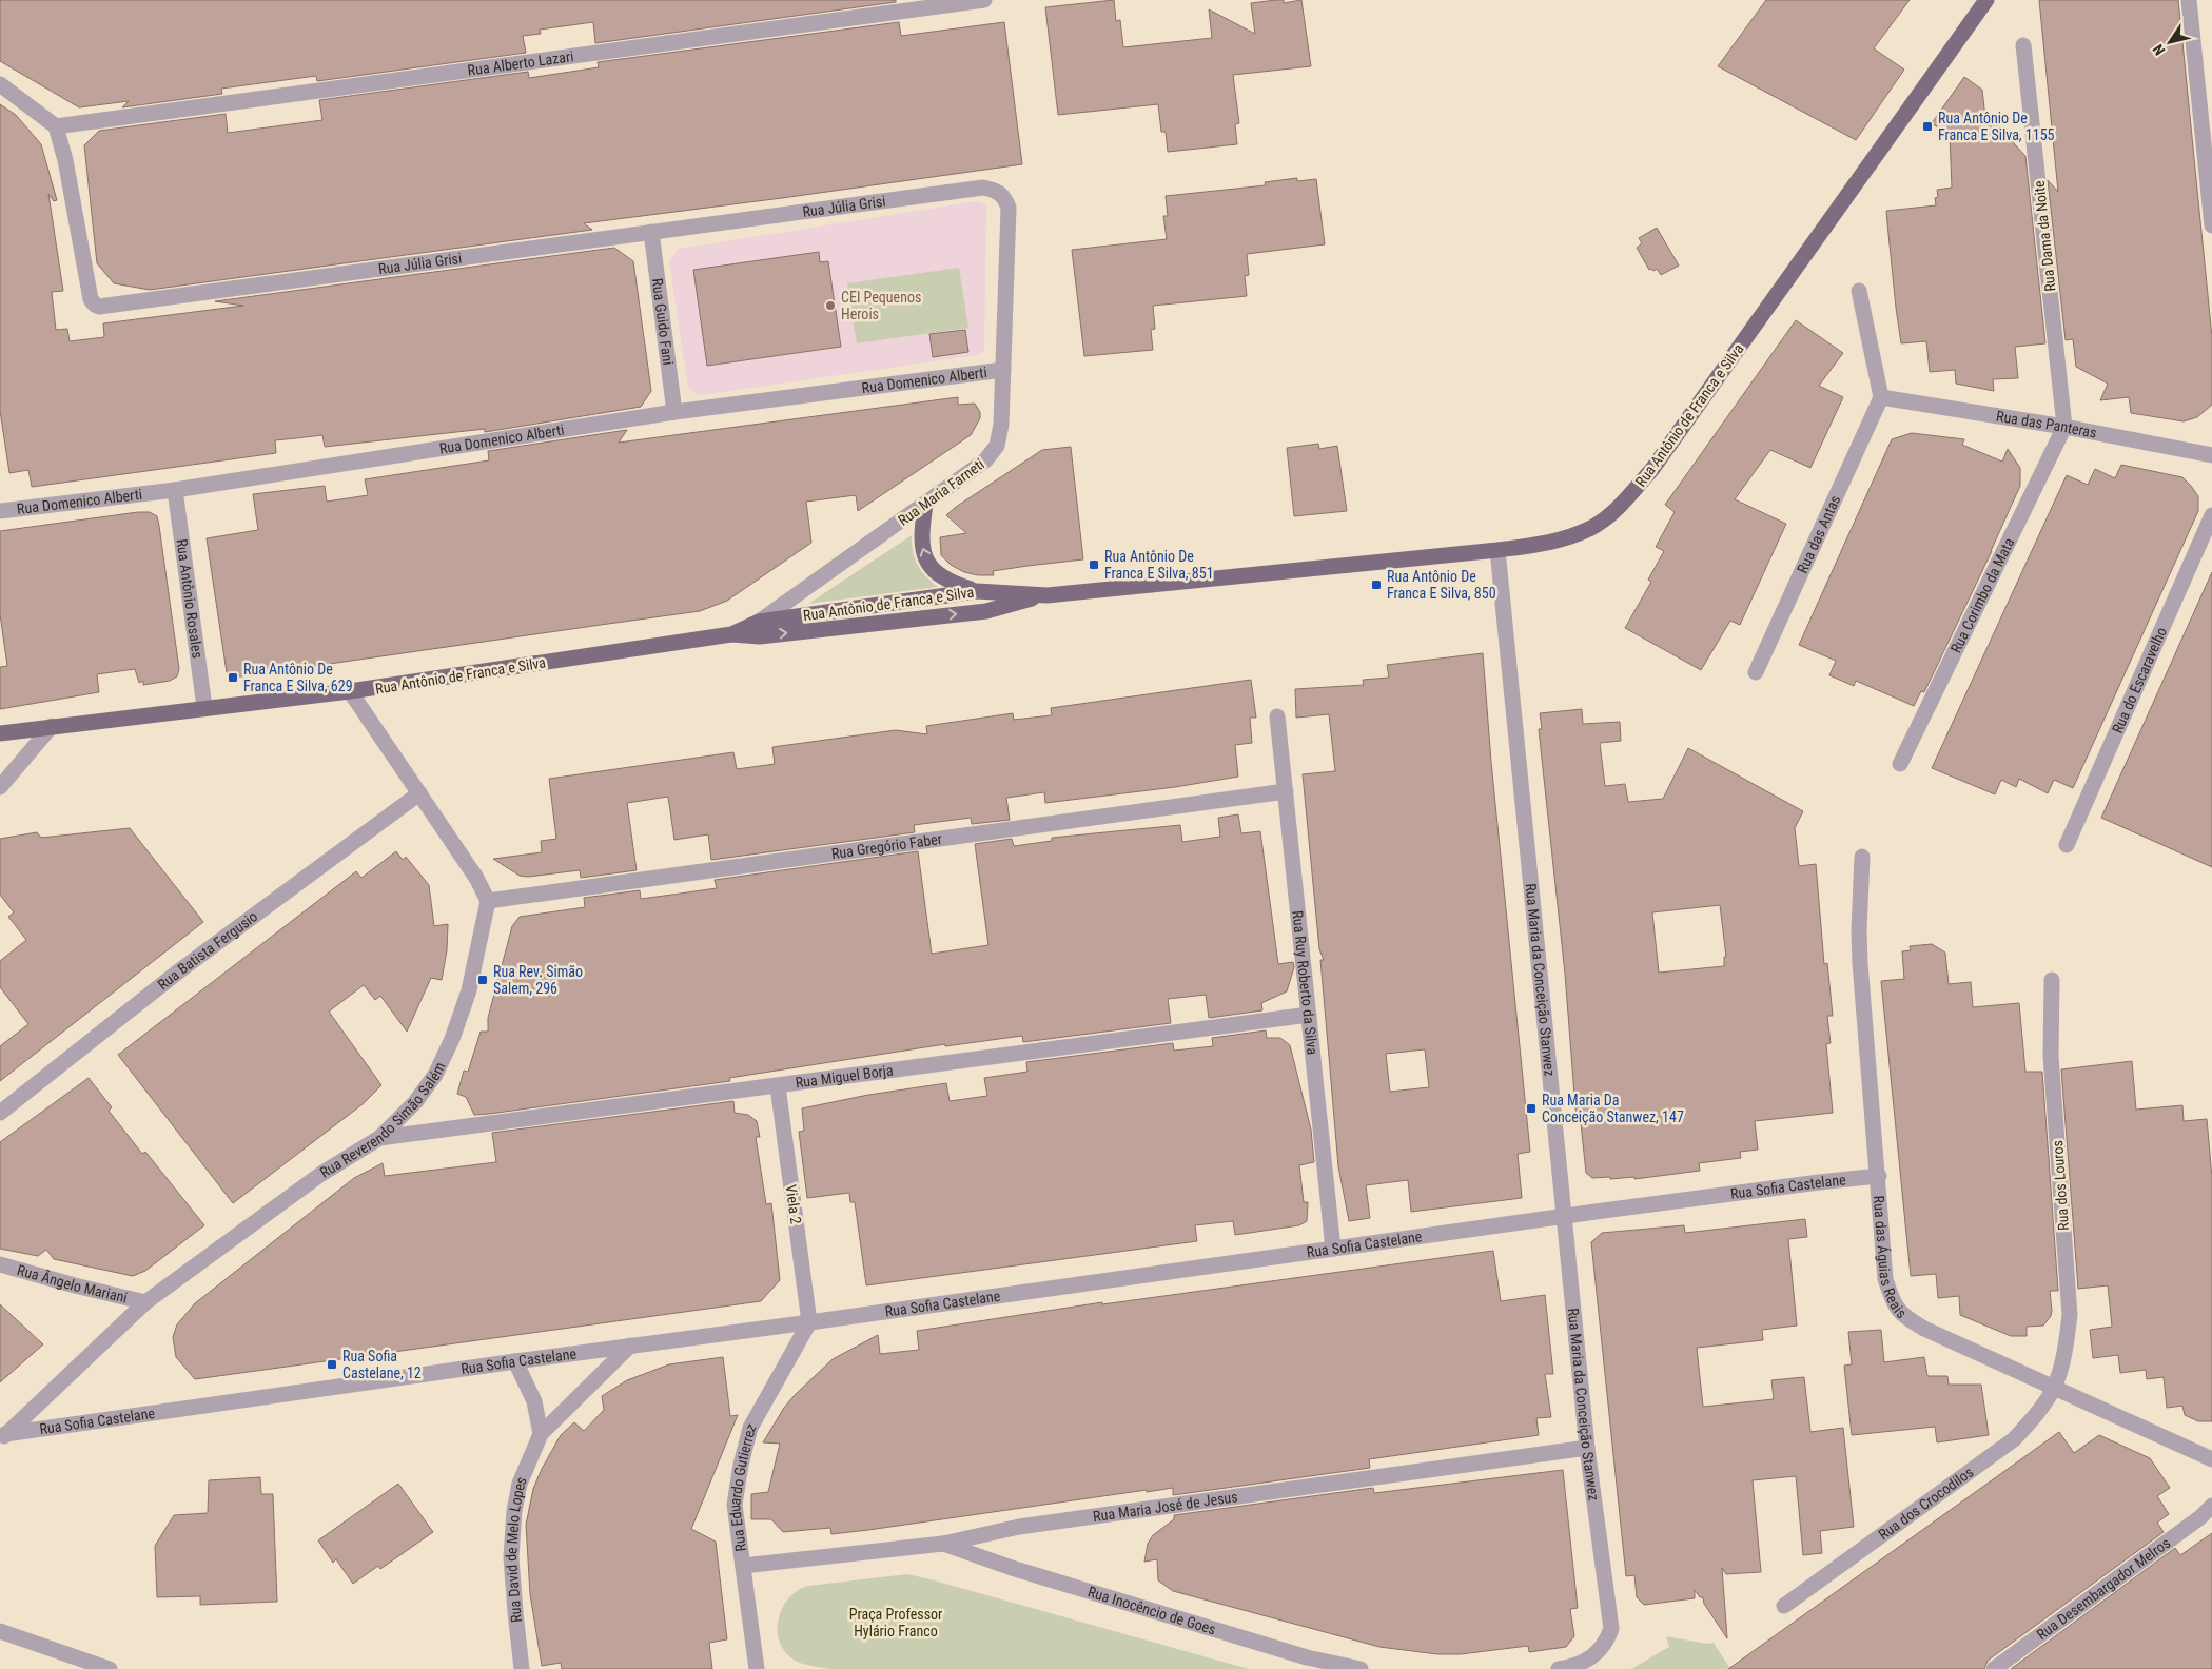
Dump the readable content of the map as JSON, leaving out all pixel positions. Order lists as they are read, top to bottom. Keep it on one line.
{"streets":{"main road":["Rua Antônio de Franca e Silva"],"street":["Rua Alberto Lazari","Rua Júlia Grisi","Rua Dama da Noite","Rua Guido Fani","Rua Domenico Alberti","Rua das Panteras","Rua Maria Farneti","Rua das Antas","Rua Corimbo da Mata","Rua Antônio Rosales","Rua do Escaravelho","Rua Gregório Faber","Rua Batista Fergusio","Rua Maria da Conceição Stanwez","Rua Ruy Roberto da Silva","Rua Miguel Borja","Rua Reverendo Simão Salém","Rua dos Louros","Rua Sofia Castelane","Viela 2","Rua das Águias Reais","Rua Ângelo Mariani","Rua Eduardo Gutierrez","Rua dos Crocodilos","Rua Maria José de Jesus","Rua David de Melo Lopes","Rua Desembargador Melros","Rua Inocêncio de Goes"]},"crossings":[["Rua Alberto Lazari","Rua Júlia Grisi"],["Rua Júlia Grisi","Rua Guido Fani"],["Rua Júlia Grisi","Rua Maria Farneti"],["Rua Dama da Noite","Rua das Panteras"],["Rua Dama da Noite","Rua Corimbo da Mata"],["Rua Guido Fani","Rua Domenico Alberti"],["Rua Domenico Alberti","Rua Maria Farneti"],["Rua Domenico Alberti","Rua Antônio Rosales"],["Rua Antônio de Franca e Silva","Rua Maria Farneti"],["Rua Antônio de Franca e Silva","Rua Antônio Rosales"],["Rua Antônio de Franca e Silva","Rua Maria da Conceição Stanwez"],["Rua das Panteras","Rua das Antas"],["Rua das Panteras","Rua Corimbo da Mata"],["Rua Gregório Faber","Rua Ruy Roberto da Silva"],["Rua Gregório Faber","Rua Reverendo Simão Salém"],["Rua Maria da Conceição Stanwez","Rua Sofia Castelane"],["Rua Maria da Conceição Stanwez","Rua Maria José de Jesus"],["Rua Ruy Roberto da Silva","Rua Miguel Borja"],["Rua Ruy Roberto da Silva","Rua Sofia Castelane"],["Rua Miguel Borja","Rua Reverendo Simão Salém"],["Rua Miguel Borja","Viela 2"],["Rua Reverendo Simão Salém","Rua Sofia Castelane"],["Rua Reverendo Simão Salém","Rua Ângelo Mariani"],["Rua dos Louros","Rua das Águias Reais"],["Rua dos Louros","Rua dos Crocodilos"],["Rua Sofia Castelane","Viela 2"],["Rua Sofia Castelane","Rua das Águias Reais"],["Rua Sofia Castelane","Rua Eduardo Gutierrez"],["Rua Sofia Castelane","Rua David de Melo Lopes"],["Viela 2","Rua Eduardo Gutierrez"],["Rua das Águias Reais","Rua dos Crocodilos"],["Rua Eduardo Gutierrez","Rua Maria José de Jesus"],["Rua Maria José de Jesus","Rua Inocêncio de Goes"]],"parks":["Praça Professor Hylário Franco"],"places":{"transit":["Rua Antônio De Franca E Silva, 1155","Rua Antônio De Franca E Silva, 851","Rua Antônio De Franca E Silva, 850","Rua Antônio De Franca E Silva, 629","Rua Rev. Simão Salem, 296","Rua Maria Da Conceição Stanwez, 147","Rua Sofia Castelane, 12"],"other":["CEI Pequenos Herois"]},"north":"bottom left"}
